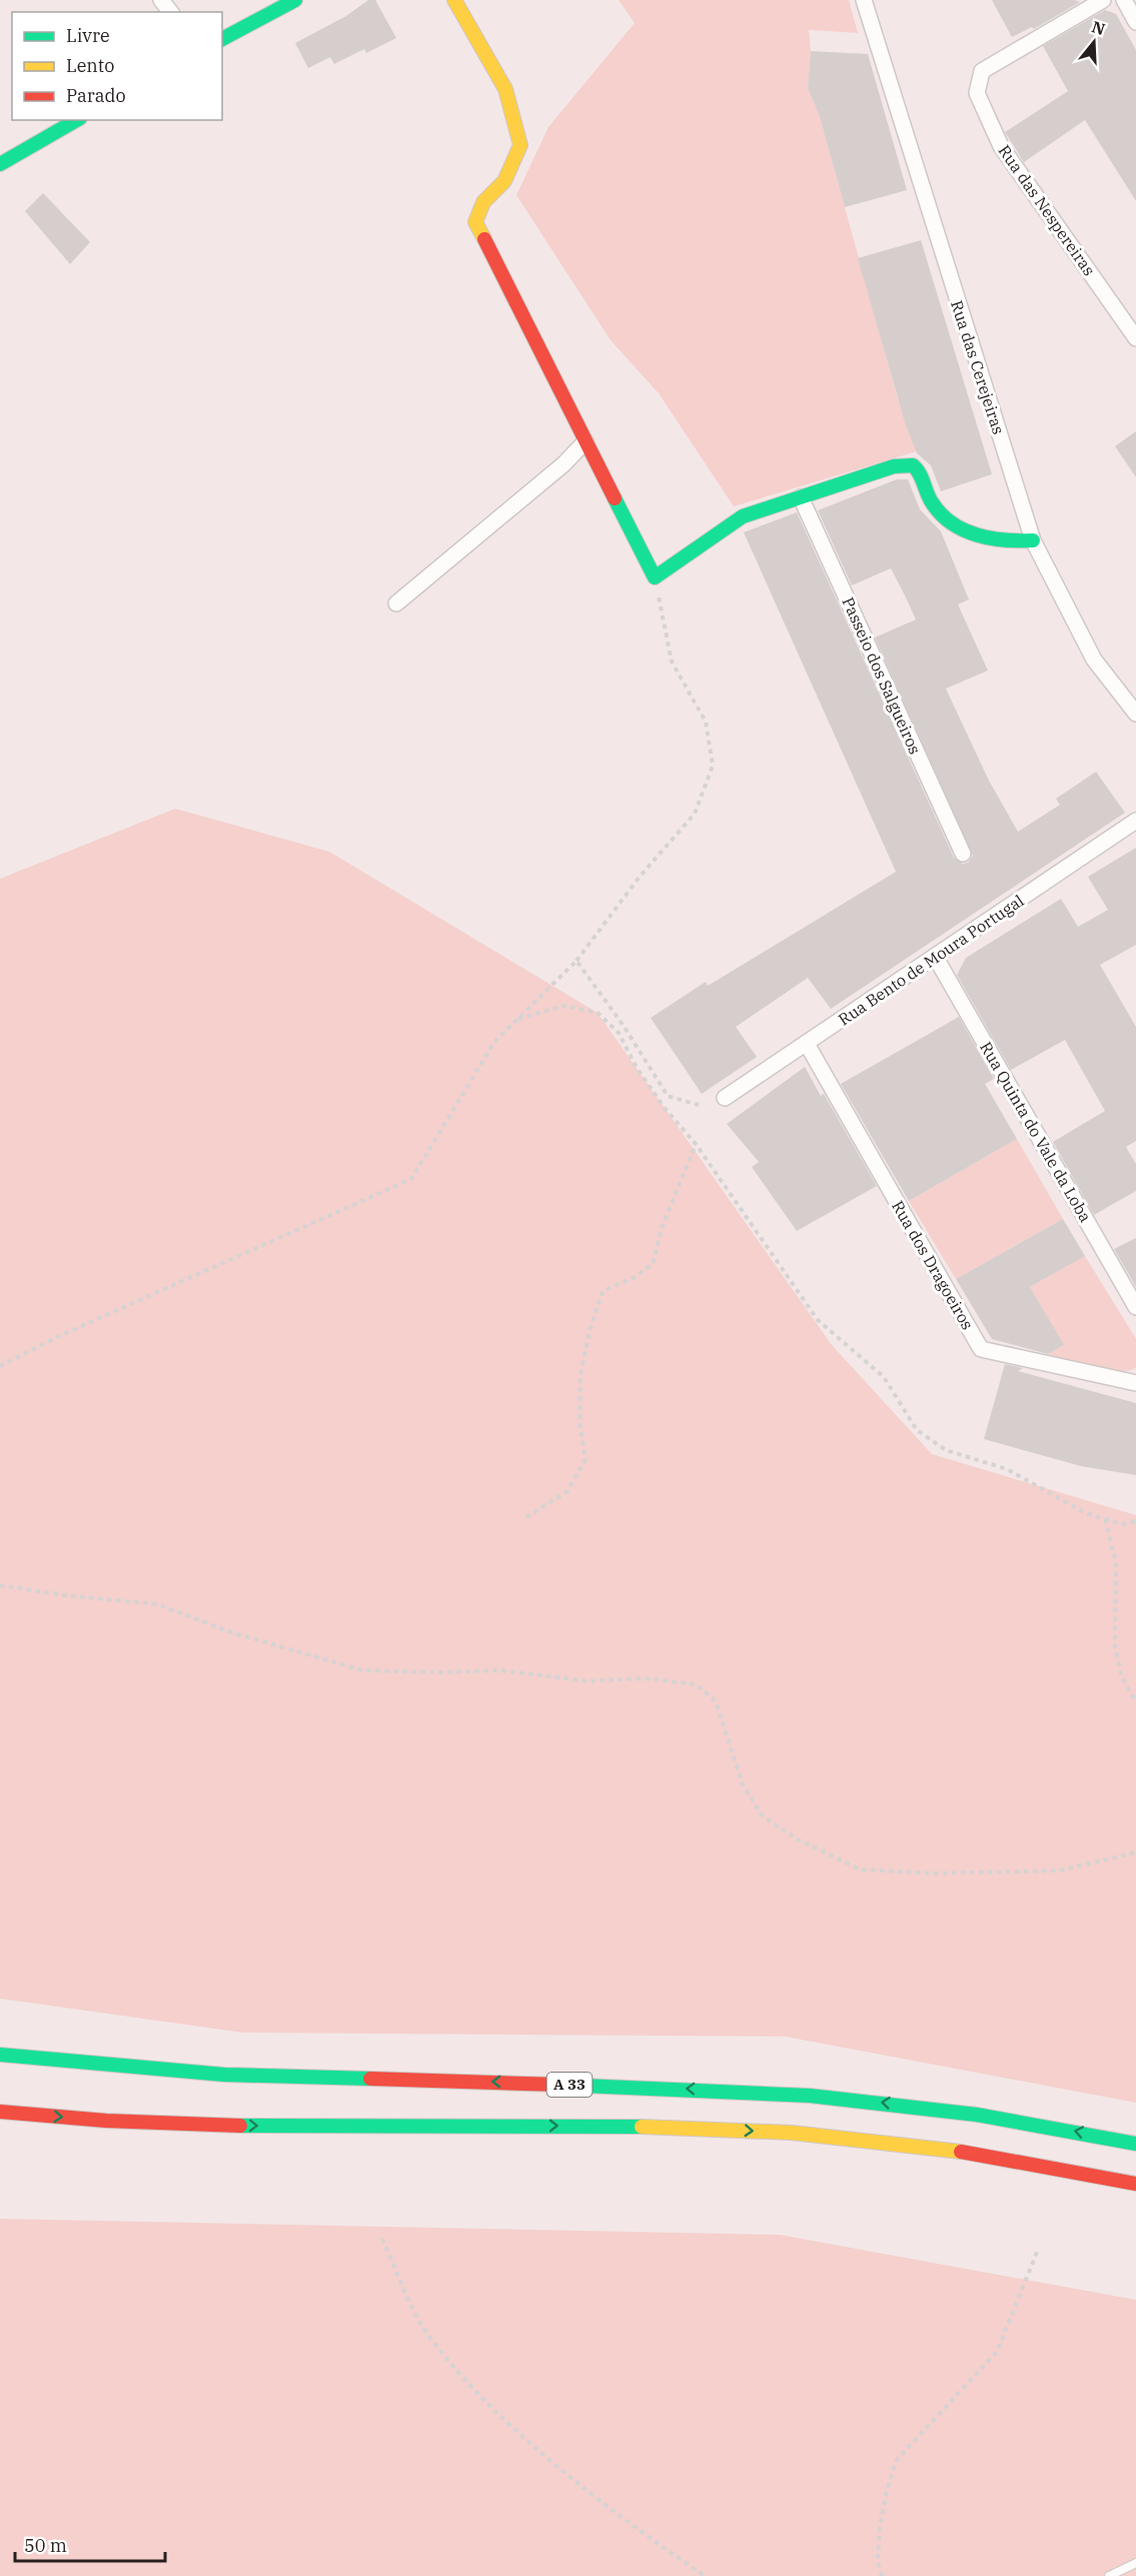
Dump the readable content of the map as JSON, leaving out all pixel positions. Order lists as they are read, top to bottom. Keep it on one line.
{"streets":{"main road":["A 33"],"street":["Rua das Nespereiras","Rua das Cerejeiras","Passeio dos Salgueiros","Rua Bento de Moura Portugal","Rua Quinta do Vale da Loba","Rua dos Dragoeiros"]},"crossings":[["Rua Bento de Moura Portugal","Rua Quinta do Vale da Loba"],["Rua Bento de Moura Portugal","Rua dos Dragoeiros"]],"legend":["Livre","Lento","Parado"],"scale_bar":"50 m","north":"top"}
